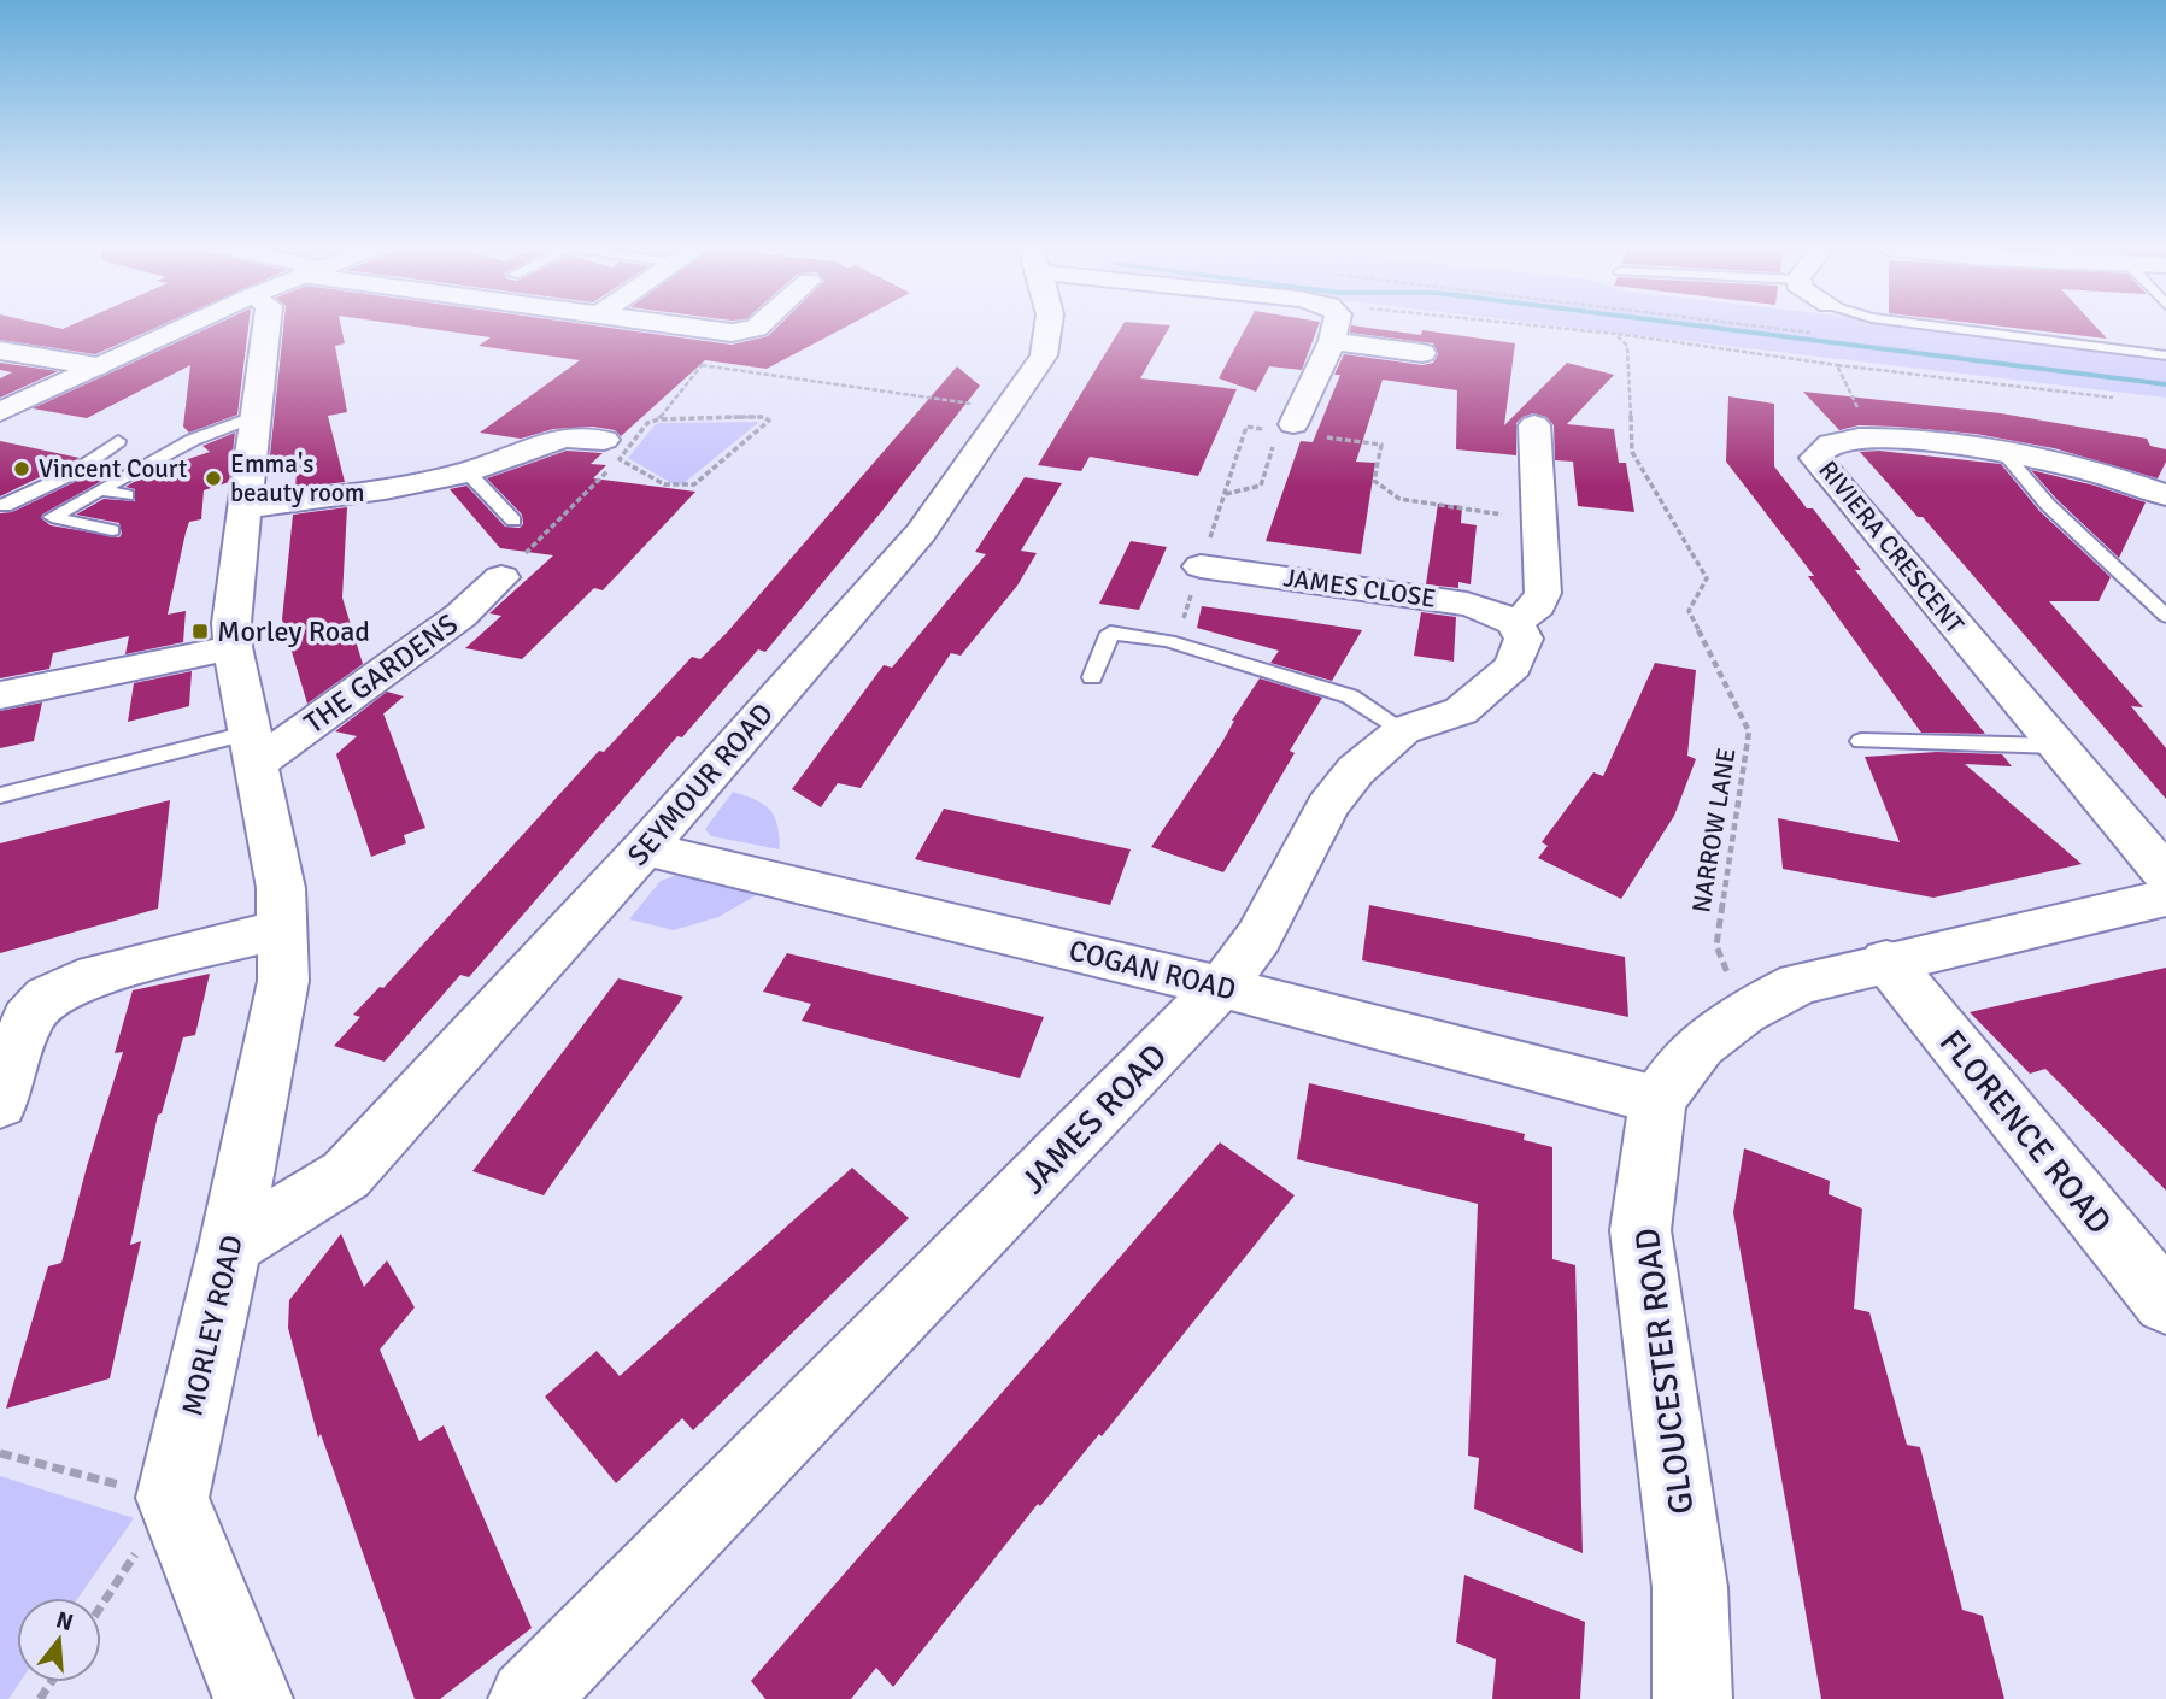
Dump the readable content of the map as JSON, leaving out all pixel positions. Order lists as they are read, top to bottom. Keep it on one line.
{"streets":{"street":["RIVIERA CRESCENT","JAMES CLOSE","THE GARDENS","SEYMOUR ROAD","COGAN ROAD","JAMES ROAD","FLORENCE ROAD","MORLEY ROAD","GLOUCESTER ROAD"],"path":["NARROW LANE"]},"crossings":[["JAMES CLOSE","JAMES ROAD"],["THE GARDENS","MORLEY ROAD"],["SEYMOUR ROAD","COGAN ROAD"],["SEYMOUR ROAD","MORLEY ROAD"],["NARROW LANE","GLOUCESTER ROAD"],["COGAN ROAD","JAMES ROAD"],["COGAN ROAD","GLOUCESTER ROAD"],["FLORENCE ROAD","GLOUCESTER ROAD"]],"places":{"other":["Vincent Court","Emma's beauty room"],"transit":["Morley Road"]},"north":"top"}
